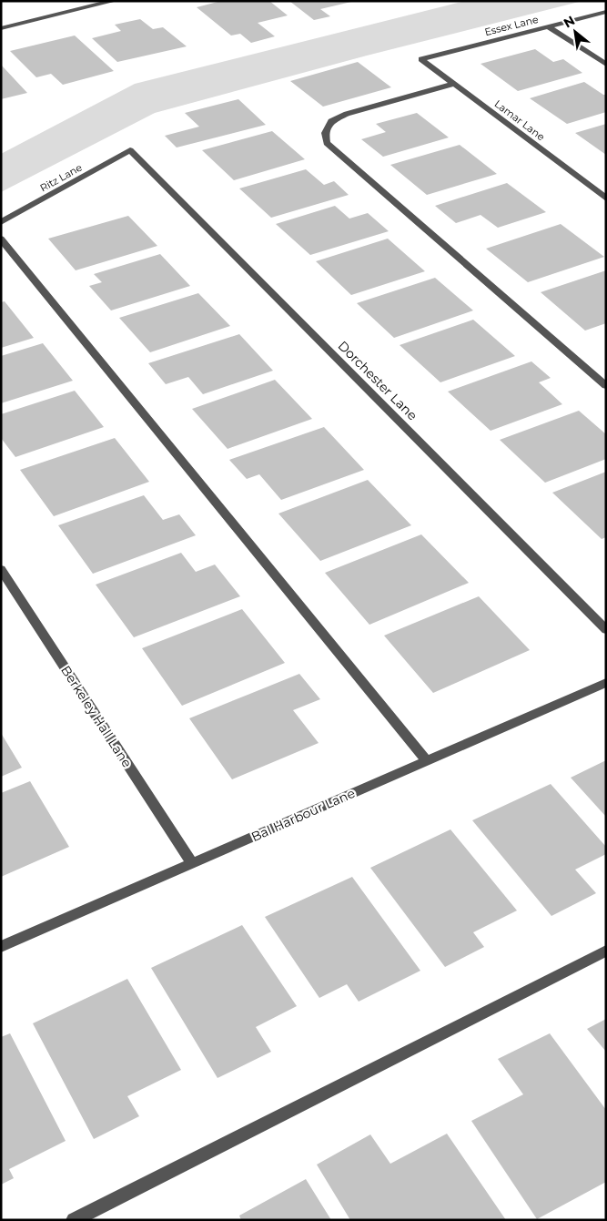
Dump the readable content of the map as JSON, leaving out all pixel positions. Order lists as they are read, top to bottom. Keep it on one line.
{"streets":{"street":["Essex Lane","Lamar Lane","Ritz Lane","Dorchester Lane","Berkeley Hall Lane","Bal Harbour Lane"]},"crossings":[["Essex Lane","Lamar Lane"],["Ritz Lane","Dorchester Lane"],["Berkeley Hall Lane","Bal Harbour Lane"]],"north":"top left"}
